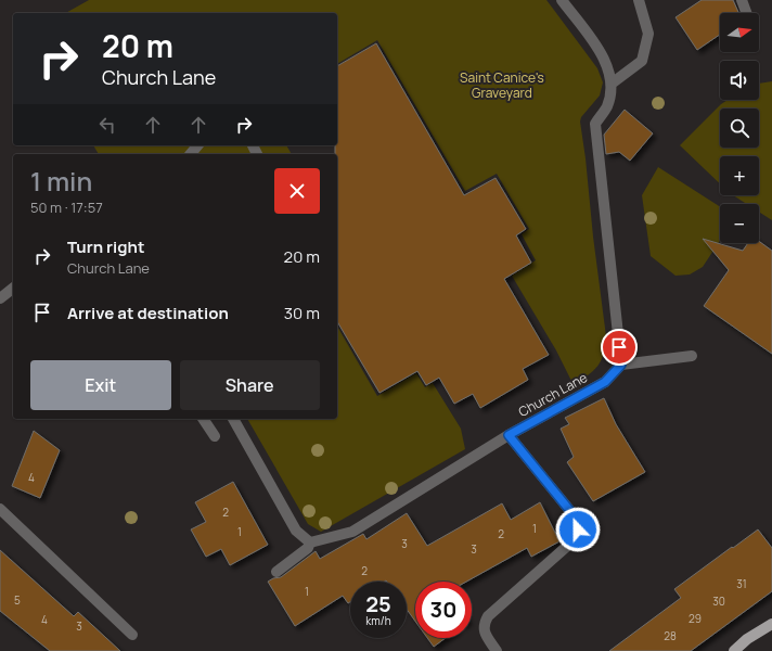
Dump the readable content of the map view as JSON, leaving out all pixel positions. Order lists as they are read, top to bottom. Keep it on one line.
{"streets":{"street":["Church Lane"]},"parks":["Saint Canice's Graveyard"],"house_numbers":["4","2","1","1","2","3","3","2","31","1","5","30","29","4","3","28"],"north":"right","page":{"map_buttons":["+","−"],"turn":["20 m","Church Lane"],"heading":["1 min","50 m · 17:57"],"list":[{"name":"Turn right","note":"Church Lane","value":"20 m"},{"name":"Arrive at destination","value":"30 m"}],"buttons":["Exit","Share"],"speed":"25 km/h","limit":"30"}}
